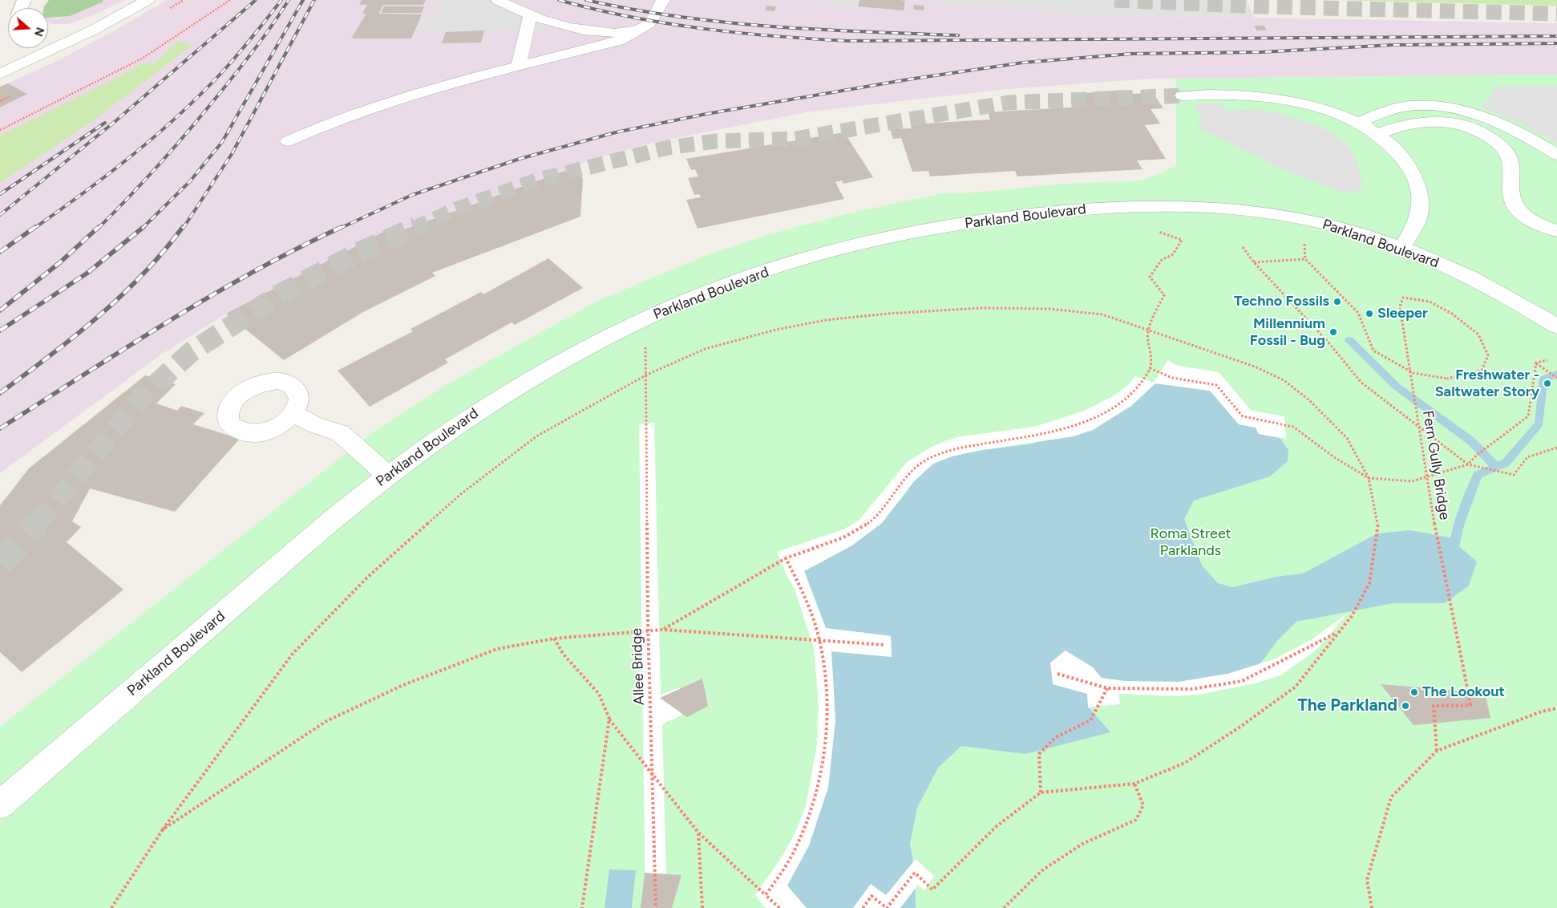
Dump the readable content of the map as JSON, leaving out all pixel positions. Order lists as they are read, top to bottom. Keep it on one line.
{"streets":{"street":["Parkland Boulevard"],"path":["Fern Gully Bridge","Allee Bridge"]},"parks":["Roma Street Parklands"],"places":["Techno Fossils","Sleeper","Millennium Fossil - Bug","Freshwater - Saltwater Story","The Lookout","The Parkland"],"north":"right"}
